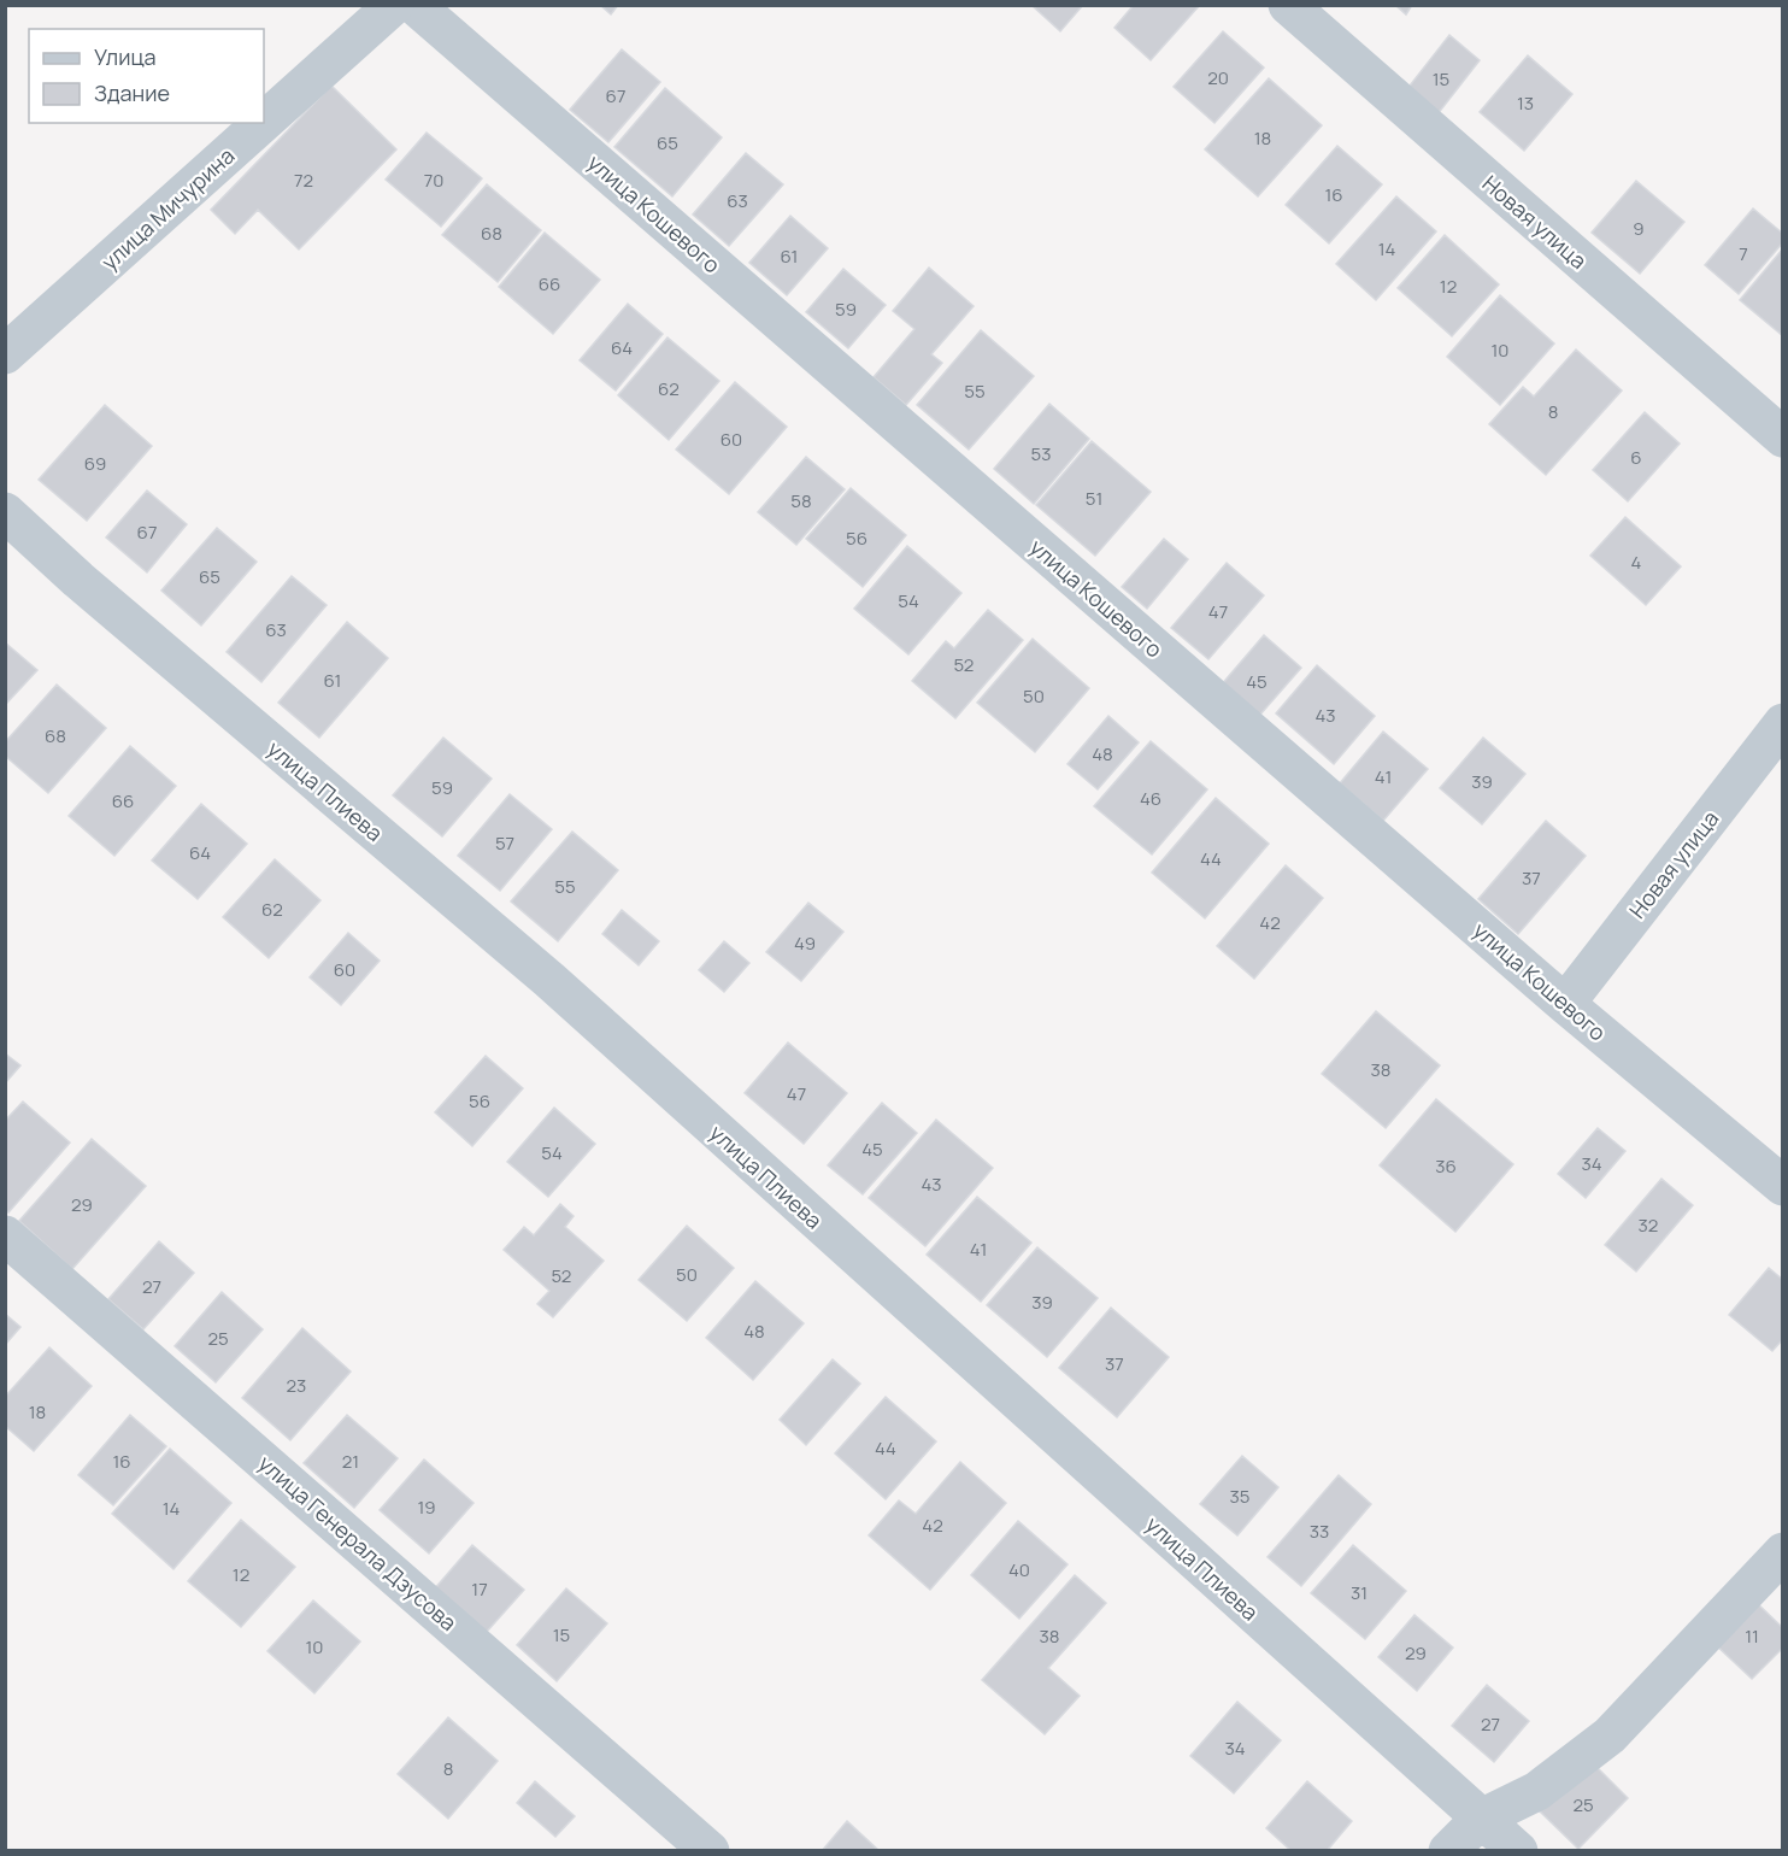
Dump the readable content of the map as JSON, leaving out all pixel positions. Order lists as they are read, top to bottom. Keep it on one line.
{"streets":{"street":["улица Мичурина","улица Кошевого","Новая улица","улица Плиева","улица Генерала Дзусова"]},"crossings":[["улица Кошевого","Новая улица"]],"house_numbers":["20","15","67","13","18","65","72","70","16","63","9","68","14","7","61","66","12","59","64","10","62","55","8","60","53","6","69","51","58","67","56","4","65","54","47","63","52","61","45","50","43","68","48","41","39","59","46","66","57","64","44","37","55","62","42","49","60","38","47","56","45","54","34","36","43","29","32","41","50","52","27","39","48","25","37","23","18","44","16","21","35","19","14","42","33","40","12","17","31","15","38","11","10","29","27","34","8","25"],"legend":["Улица","Здание"]}
